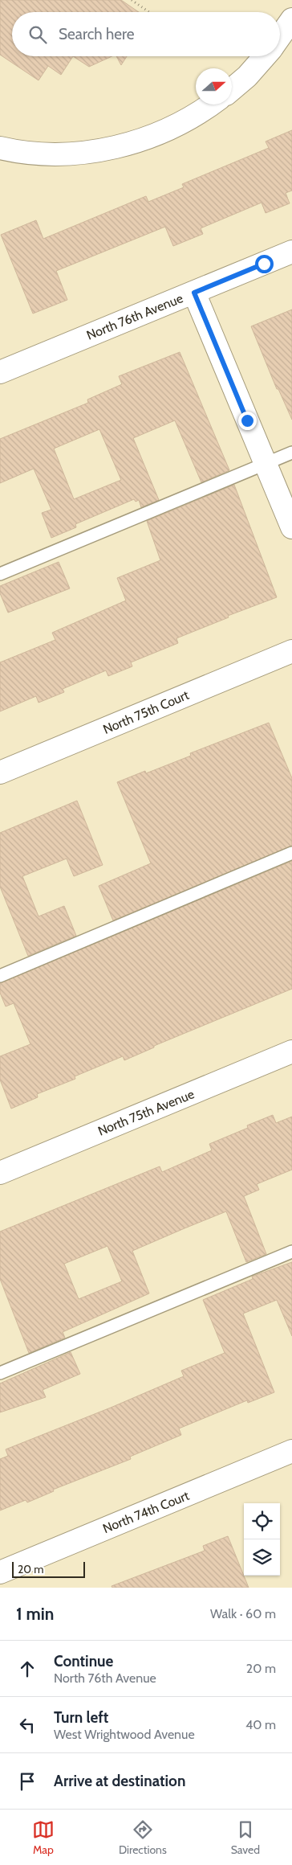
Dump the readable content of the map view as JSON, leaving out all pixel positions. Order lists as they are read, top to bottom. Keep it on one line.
{"streets":{"street":["North 76th Avenue","North 75th Court","North 75th Avenue","North 74th Court"]},"scale_bar":"20 m","north":"right","page":{"search":"Search here","scale":"20 m","heading":["1 min","Walk · 60 m"],"list":[["Continue","North 76th Avenue","20 m"],["Turn left","West Wrightwood Avenue","40 m"],"Arrive at destination"],"nav":["Map","Directions","Saved"]}}
